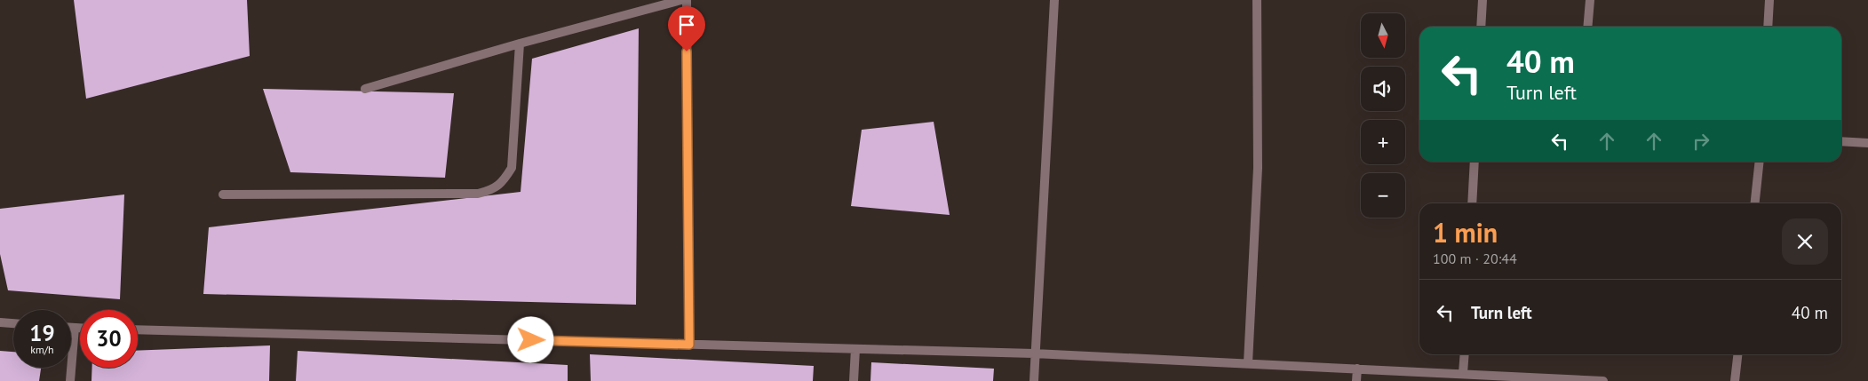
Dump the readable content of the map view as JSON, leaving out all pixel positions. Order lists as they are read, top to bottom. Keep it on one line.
{"north":"bottom","page":{"map_buttons":["+","−"],"turn":["40 m","Turn left"],"heading":["1 min","100 m · 20:44"],"list":[{"name":"Turn left","value":"40 m"}],"speed":"19 km/h","limit":"30"}}
